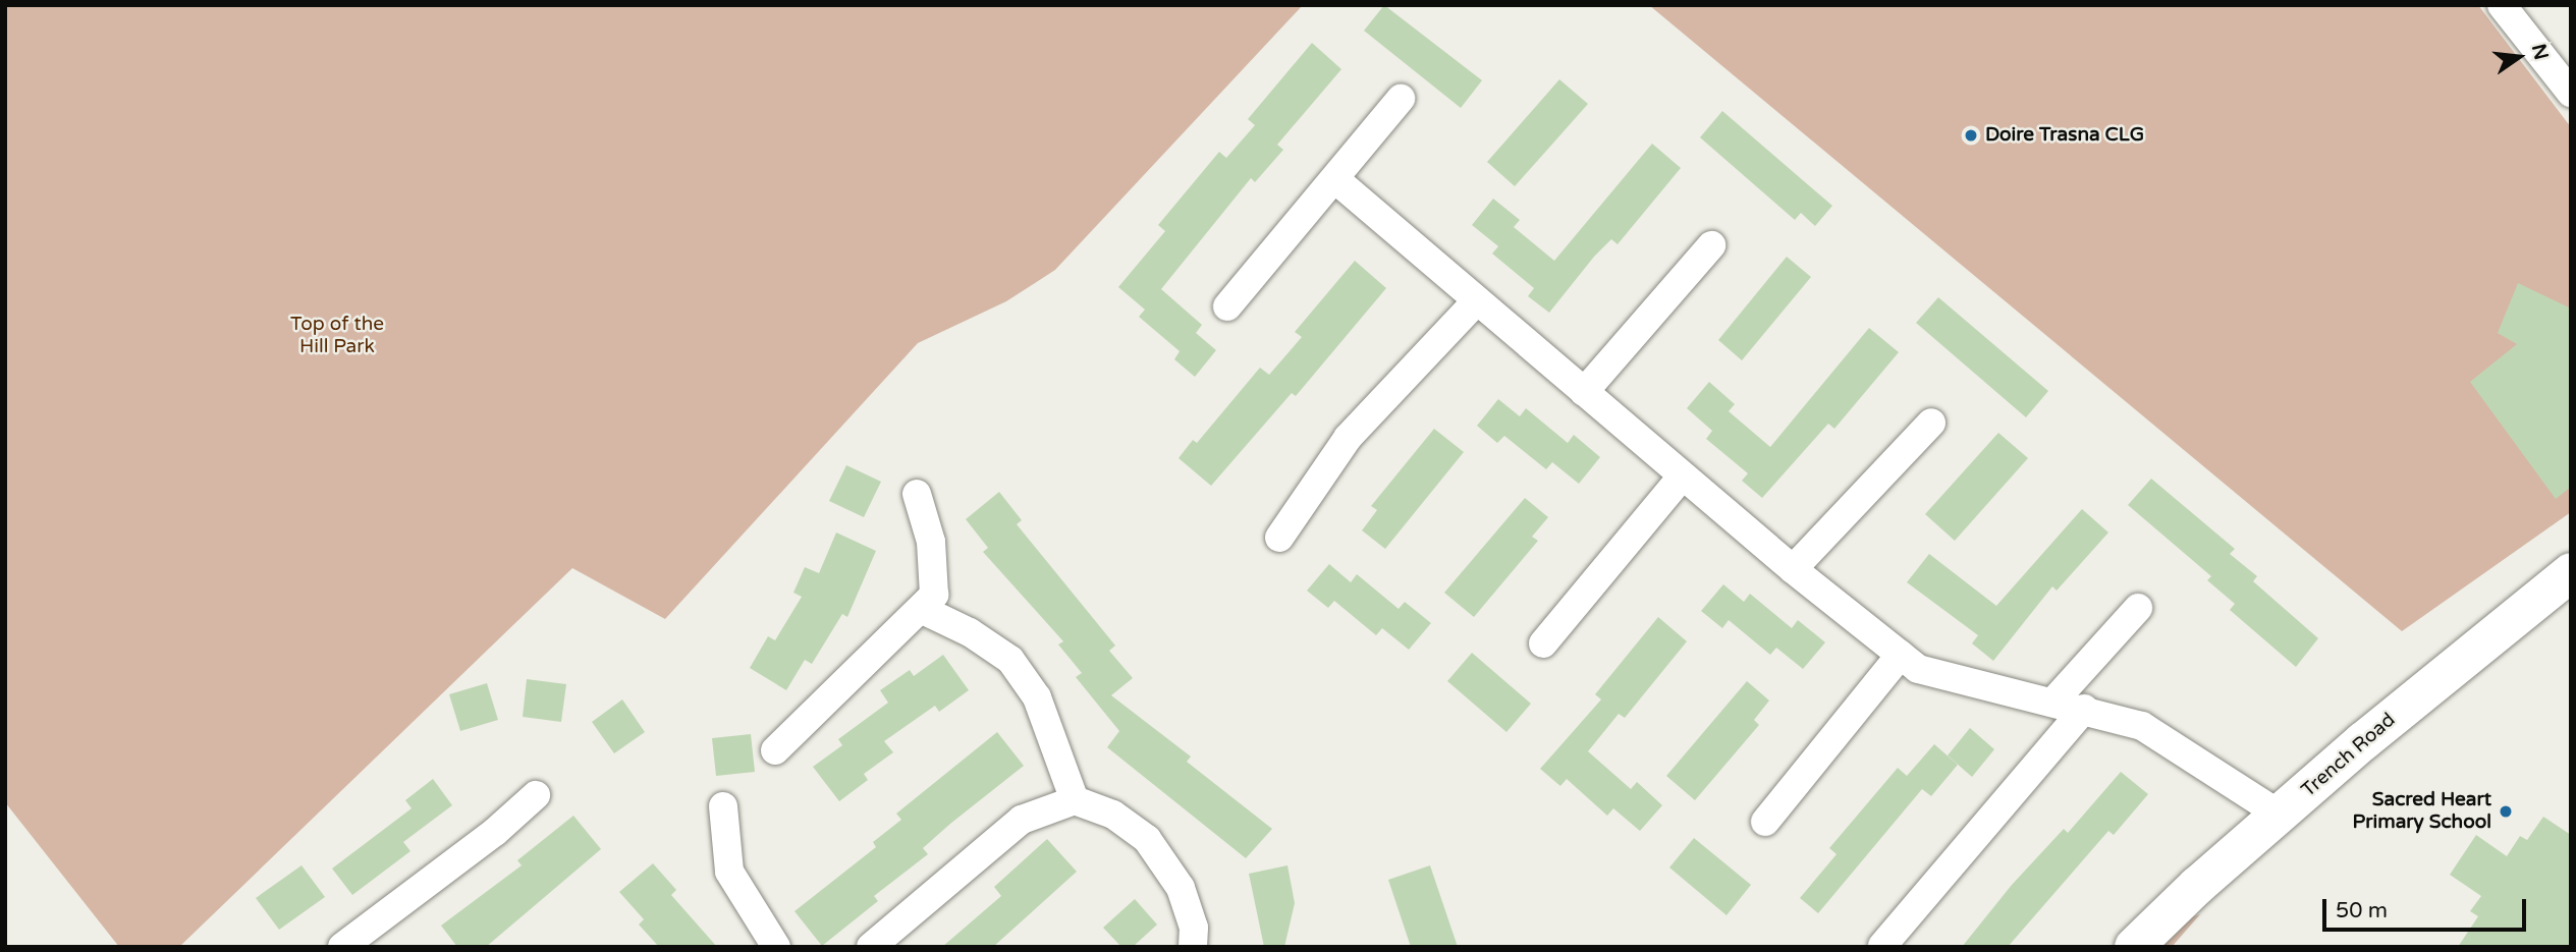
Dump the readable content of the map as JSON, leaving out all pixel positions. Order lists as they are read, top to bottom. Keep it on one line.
{"streets":{"street":["Trench Road"]},"parks":["Top of the Hill Park"],"places":["Doire Trasna CLG","Sacred Heart Primary School"],"scale_bar":"50 m","north":"right"}
